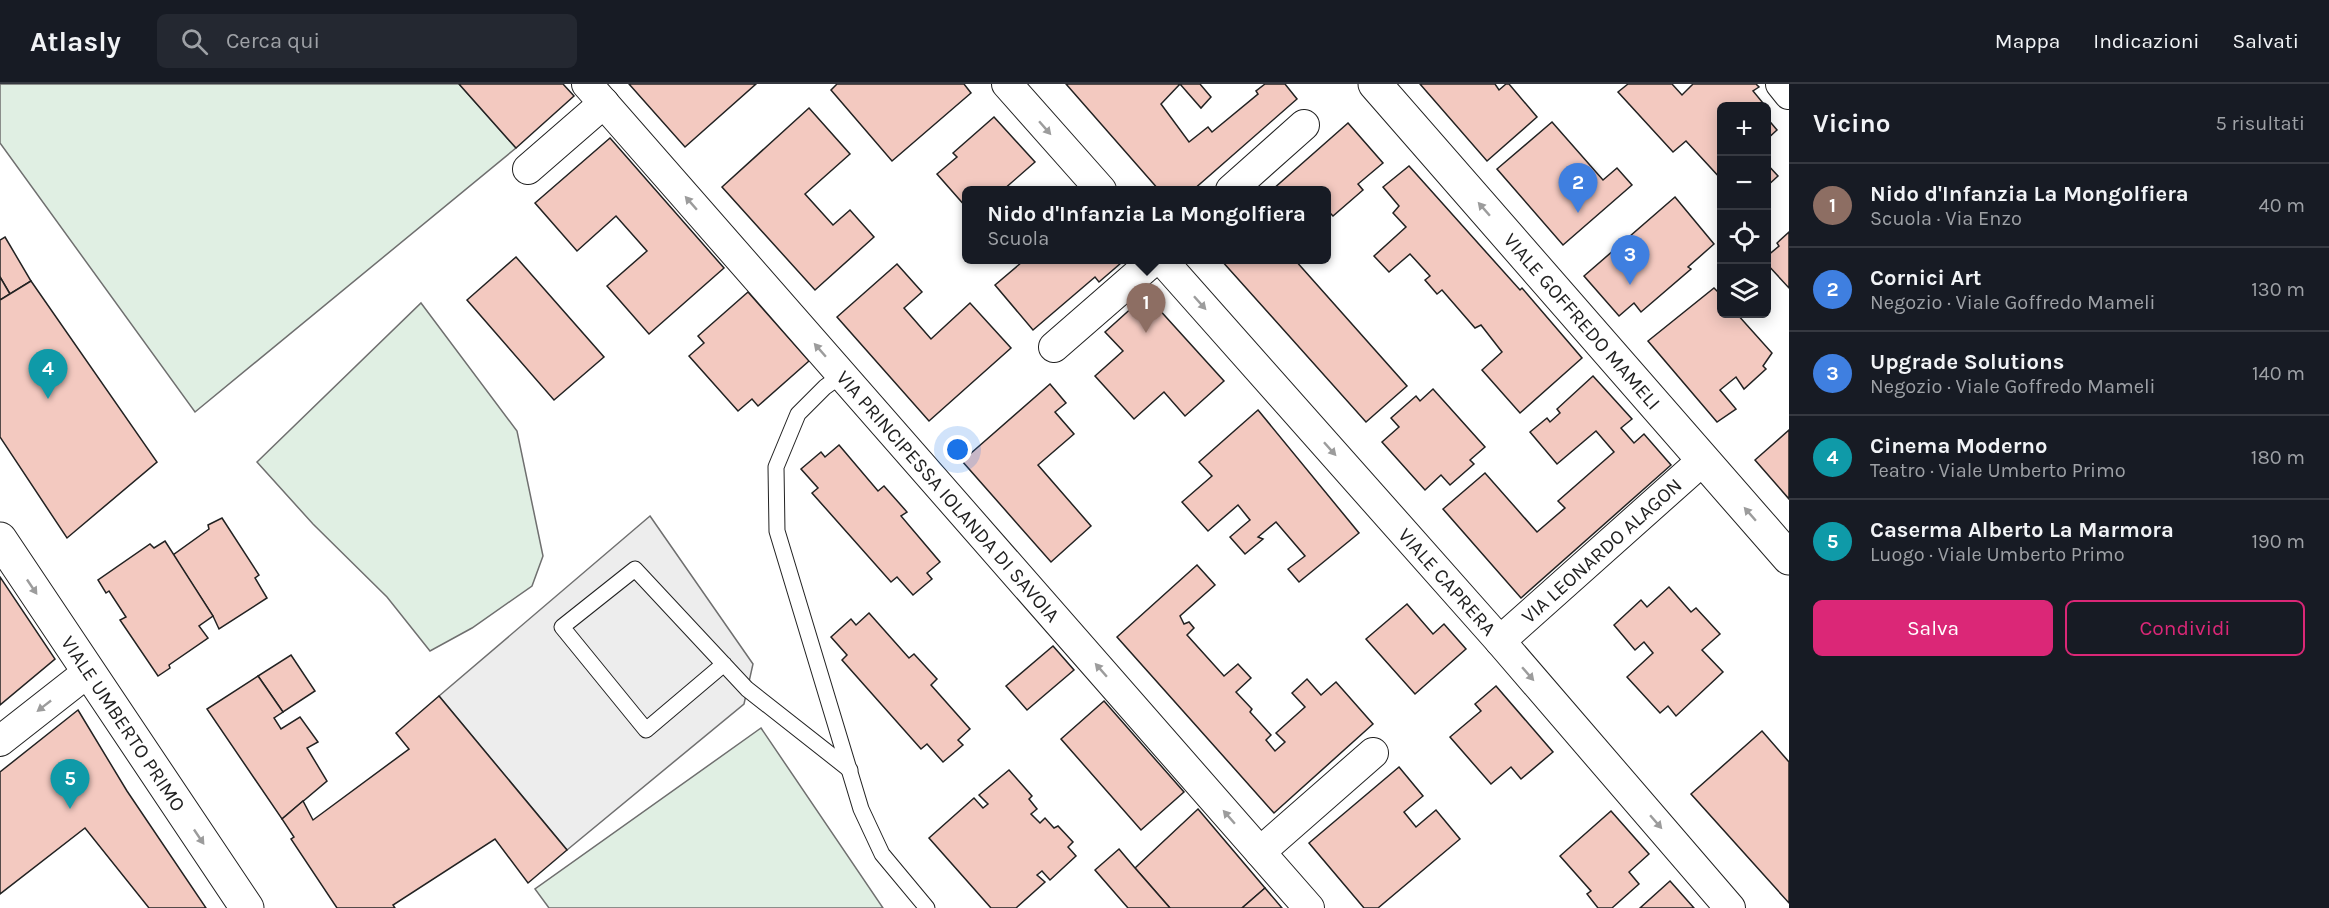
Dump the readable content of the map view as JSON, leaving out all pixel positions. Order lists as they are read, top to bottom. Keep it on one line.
{"streets":{"main road":["VIALE GOFFREDO MAMELI","VIALE UMBERTO PRIMO"],"street":["VIA PRINCIPESSA IOLANDA DI SAVOIA","VIA LEONARDO ALAGON","VIALE CAPRERA"]},"crossings":[["VIALE GOFFREDO MAMELI","VIA LEONARDO ALAGON"],["VIA LEONARDO ALAGON","VIALE CAPRERA"]],"one_way":["VIALE GOFFREDO MAMELI","VIA PRINCIPESSA IOLANDA DI SAVOIA","VIALE CAPRERA","VIALE UMBERTO PRIMO"],"page":{"header":"Atlasly","search":"Cerca qui","nav":["Mappa","Indicazioni","Salvati"],"heading":["Vicino","5 risultati"],"map_buttons":["+","−"],"list":[{"mark":"1","name":"Nido d'Infanzia La Mongolfiera","note":"Scuola · Via Enzo","value":"40 m"},{"mark":"2","name":"Cornici Art","note":"Negozio · Viale Goffredo Mameli","value":"130 m"},{"mark":"3","name":"Upgrade Solutions","note":"Negozio · Viale Goffredo Mameli","value":"140 m"},{"mark":"4","name":"Cinema Moderno","note":"Teatro · Viale Umberto Primo","value":"180 m"},{"mark":"5","name":"Caserma Alberto La Marmora","note":"Luogo · Viale Umberto Primo","value":"190 m"}],"pins":["2","3","1","4","5"],"popup":["Nido d'Infanzia La Mongolfiera","Scuola"],"buttons":["Salva","Condividi"]}}
